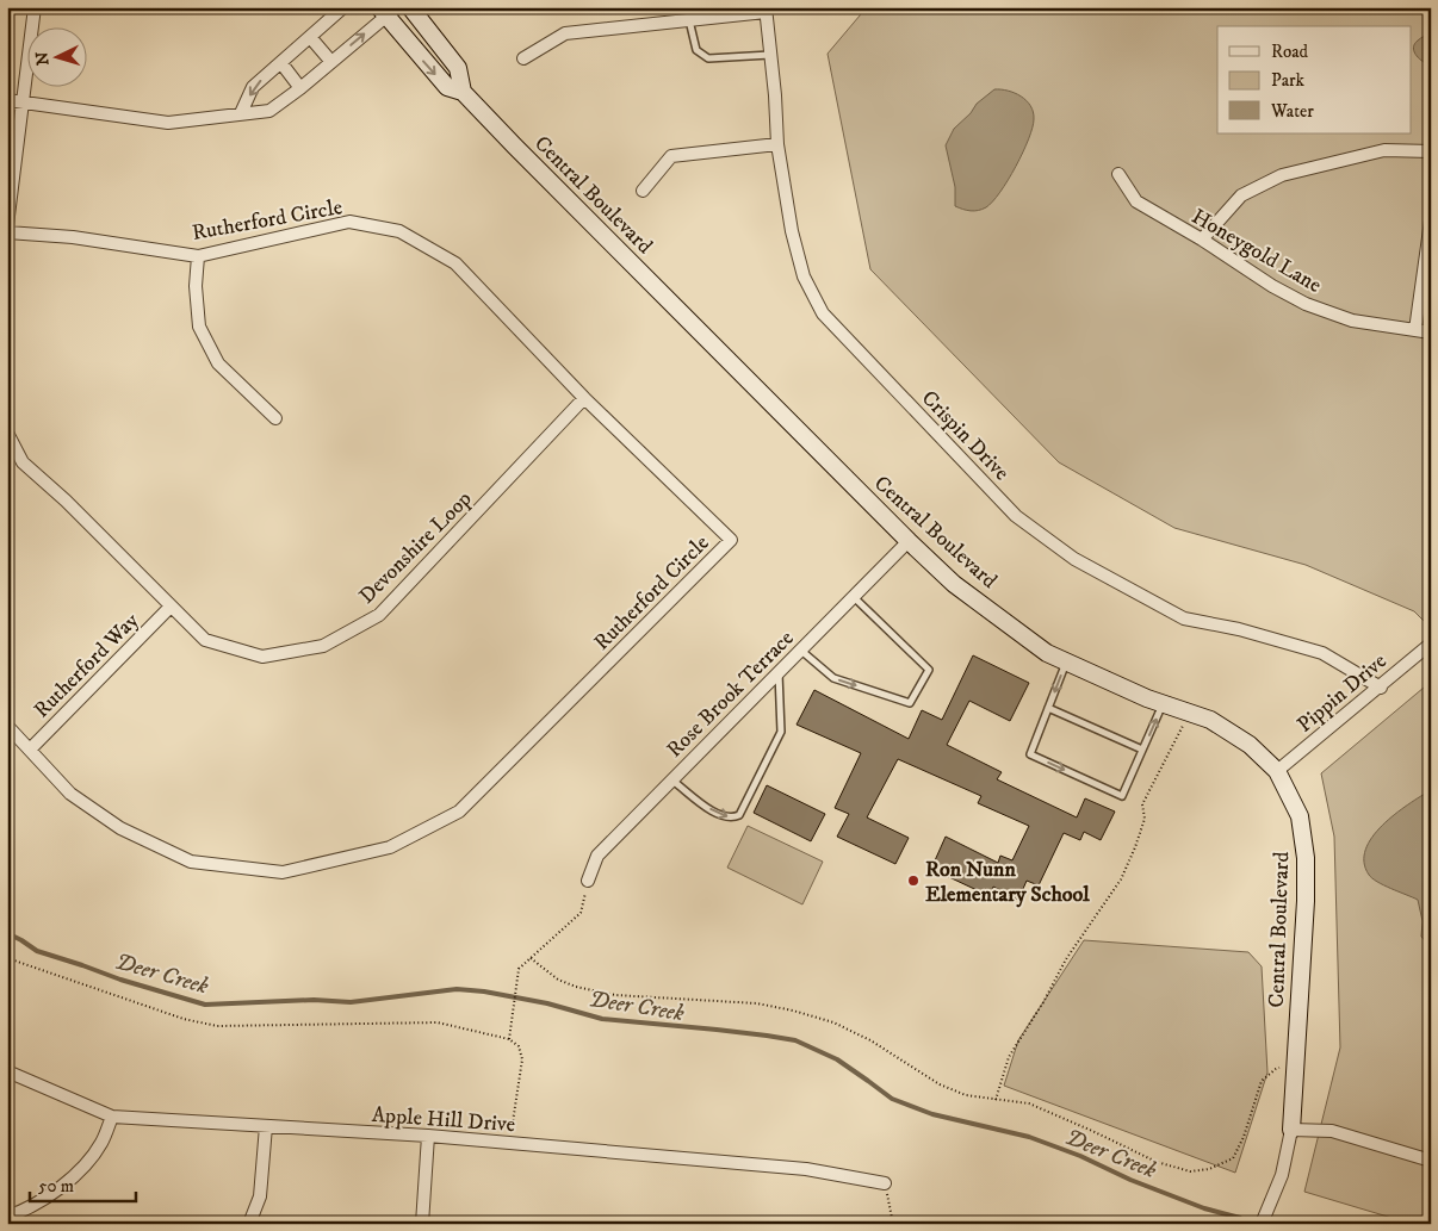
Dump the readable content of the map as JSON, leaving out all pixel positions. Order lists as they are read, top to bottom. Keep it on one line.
{"streets":{"street":["Central Boulevard","Rutherford Circle","Honeygold Lane","Crispin Drive","Devonshire Loop","Rutherford Way","Pippin Drive","Rose Brook Terrace","Apple Hill Drive"]},"crossings":[["Central Boulevard","Pippin Drive"],["Central Boulevard","Rose Brook Terrace"],["Rutherford Circle","Devonshire Loop"],["Rutherford Circle","Rutherford Way"],["Crispin Drive","Pippin Drive"],["Devonshire Loop","Rutherford Way"]],"water":["Deer Creek"],"places":["Ron Nunn Elementary School"],"legend":["Road","Park","Water"],"scale_bar":"50 m","north":"left"}
